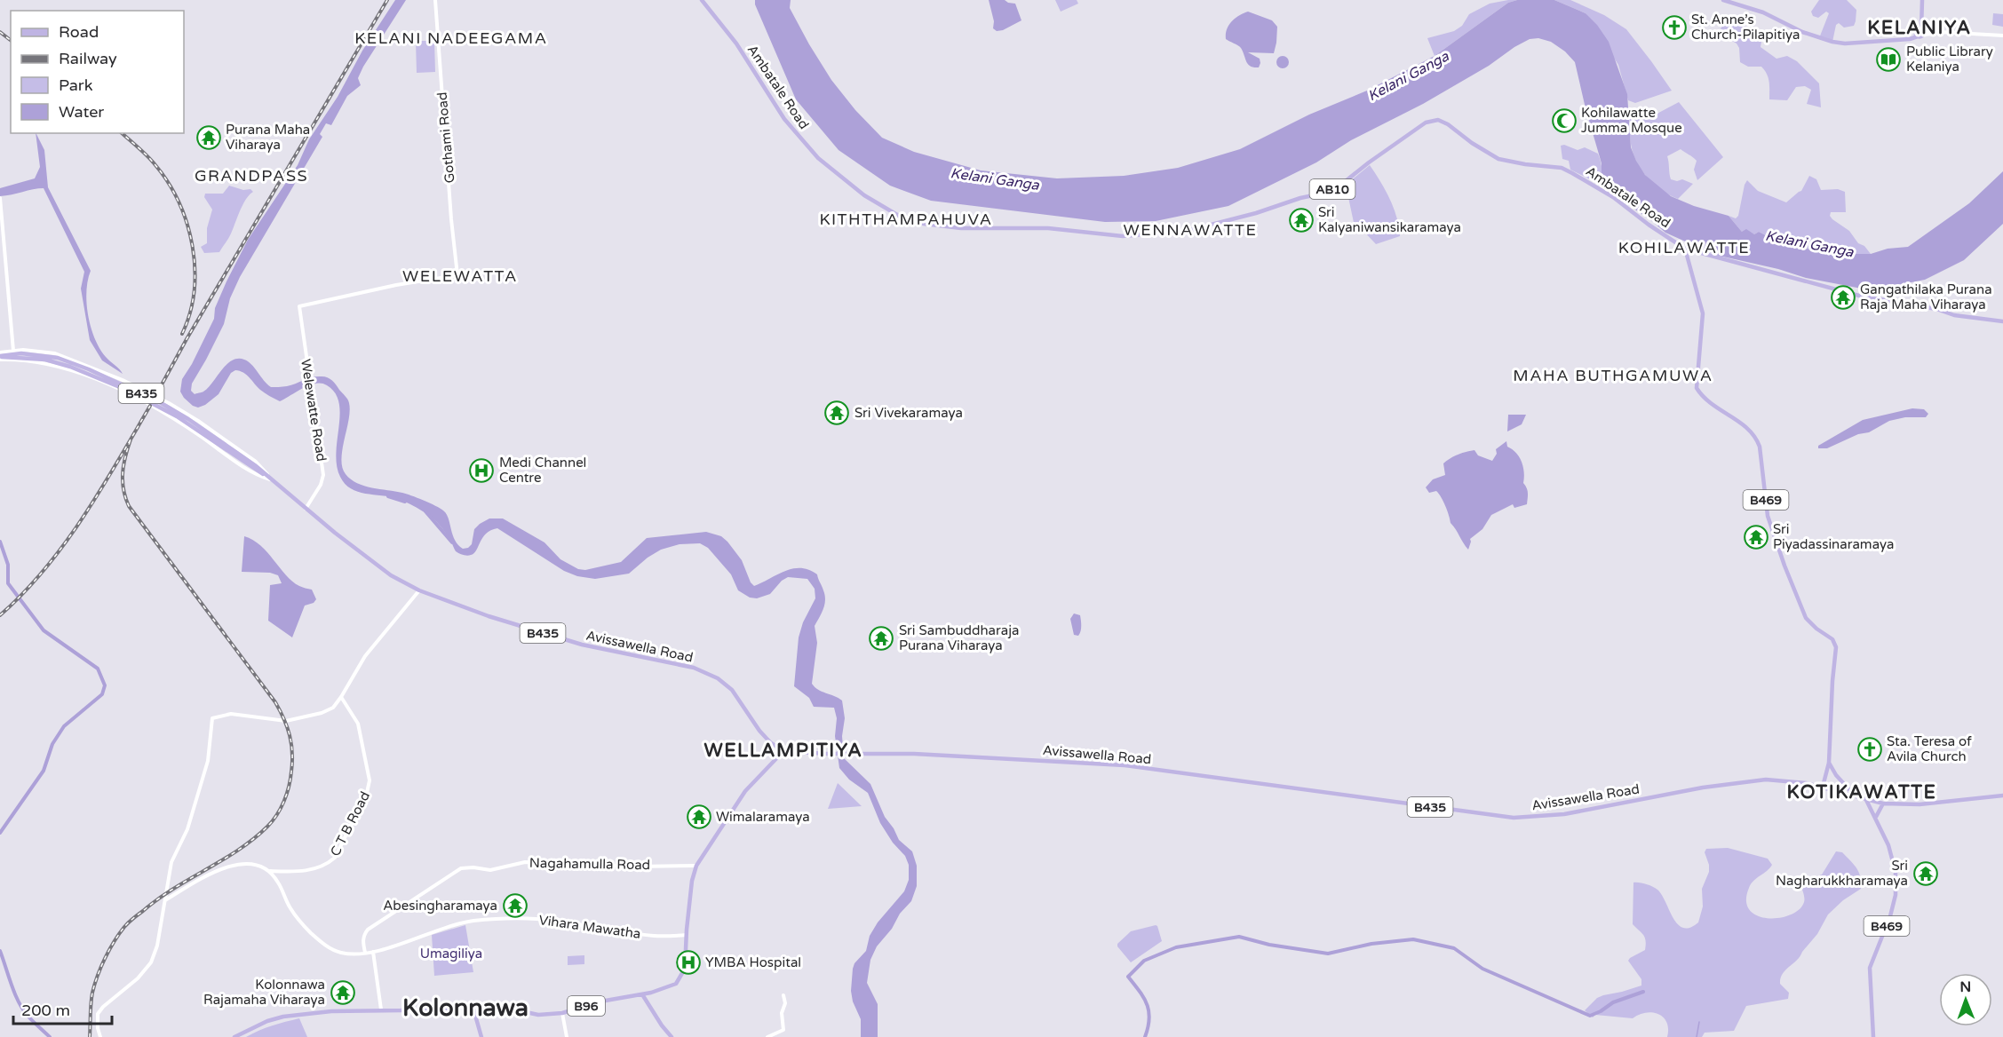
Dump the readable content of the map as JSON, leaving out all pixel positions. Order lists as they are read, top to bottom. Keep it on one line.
{"streets":{"main road":["Ambatale Road","AB10","B435","B469","Avissawella Road","B96"],"street":["Gothami Road","Welewatte Road","C T B Road","Nagahamulla Road","Vihara Mawatha"]},"crossings":[["Ambatale Road","B469"],["Gothami Road","Welewatte Road"],["Welewatte Road","Avissawella Road"],["B469","Avissawella Road"],["Avissawella Road","B96"],["C T B Road","Vihara Mawatha"],["Nagahamulla Road","Vihara Mawatha"],["Nagahamulla Road","B96"],["Vihara Mawatha","B96"]],"districts":["KELANIYA","KELANI NADEEGAMA","GRANDPASS","KITHTHAMPAHUVA","WENNAWATTE","KOHILAWATTE","WELEWATTA","MAHA BUTHGAMUWA","WELLAMPITIYA","KOTIKAWATTE","Kolonnawa"],"water":["Kelani Ganga"],"parks":["Umagiliya"],"places":{"church":["St. Anne’s Church-Pilapitiya","Sta. Teresa of Avila Church"],"library":["Public Library Kelaniya"],"mosque":["Kohilawatte Jumma Mosque"],"temple":["Purana Maha Viharaya","Sri Kalyaniwansikaramaya","Gangathilaka Purana Raja Maha Viharaya","Sri Vivekaramaya","Sri Piyadassinaramaya","Sri Sambuddharaja Purana Viharaya","Wimalaramaya","Sri Nagharukkharamaya","Abesingharamaya","Kolonnawa Rajamaha Viharaya"],"hospital":["Medi Channel Centre","YMBA Hospital"]},"legend":["Road","Railway","Park","Water"],"scale_bar":"200 m","north":"top"}
